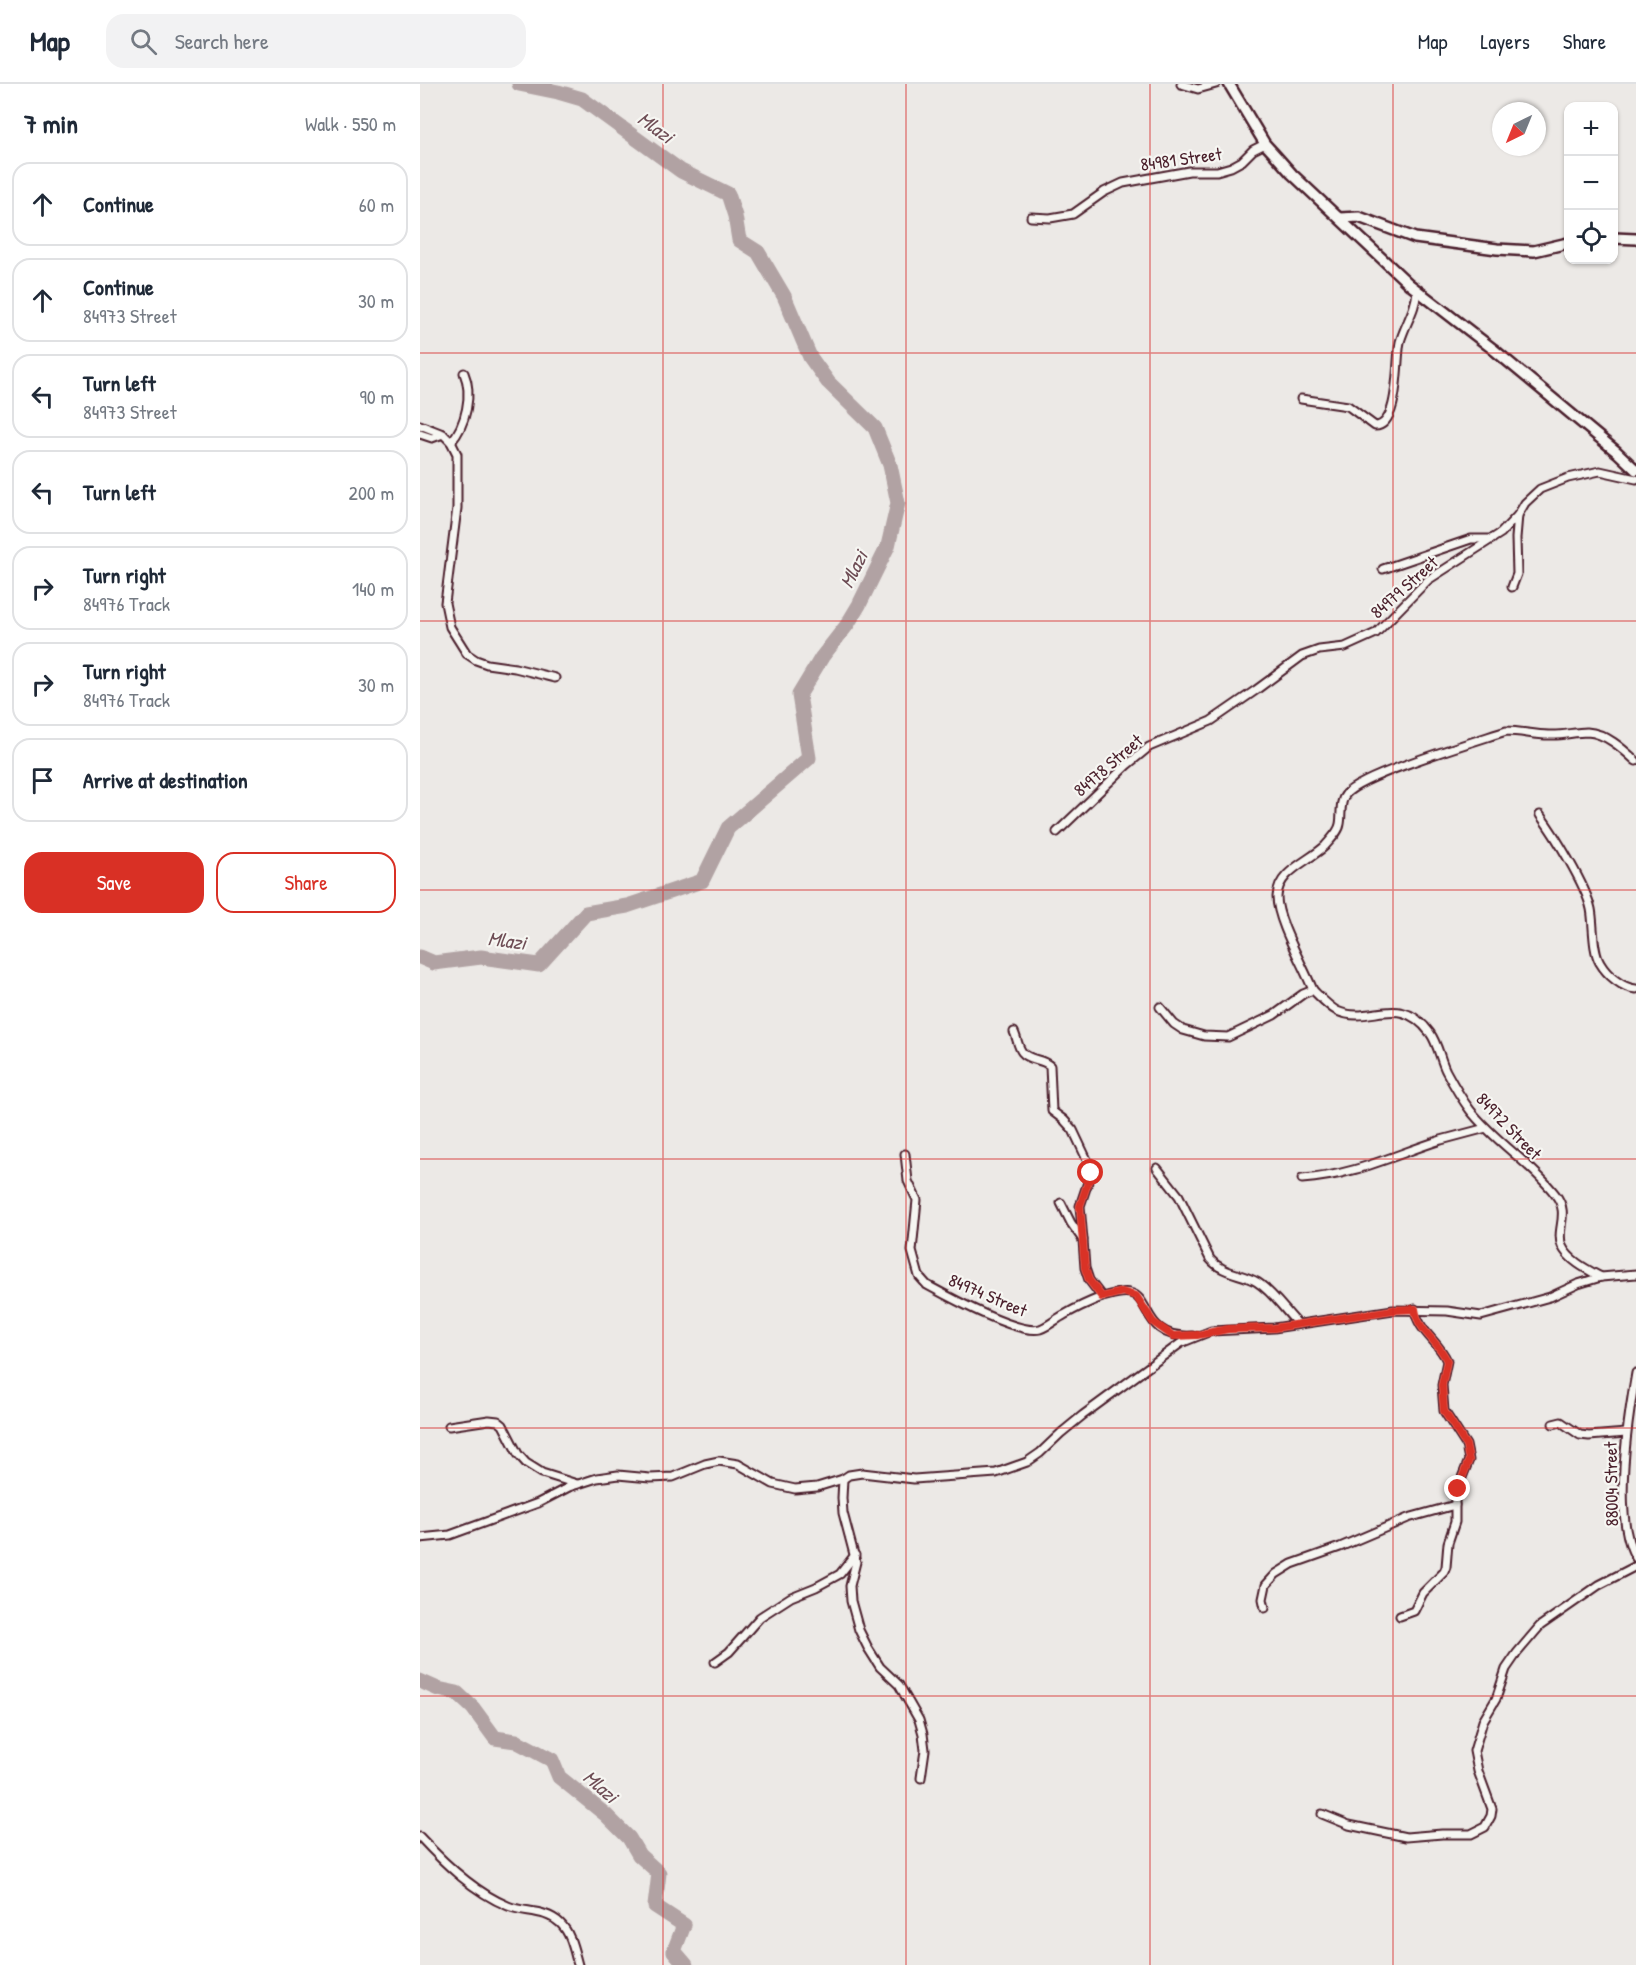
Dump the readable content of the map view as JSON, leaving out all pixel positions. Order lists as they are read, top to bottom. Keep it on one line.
{"streets":{"street":["84981 Street","84979 Street","84978 Street","84972 Street","84974 Street","88004 Street"]},"crossings":[["84979 Street","84978 Street"]],"water":["Mlazi"],"north":"bottom left","page":{"header":"Map","search":"Search here","nav":["Map","Layers","Share"],"heading":["7 min","Walk · 550 m"],"map_buttons":["+","−"],"list":[["Continue","60 m"],["Continue","84973 Street","30 m"],["Turn left","84973 Street","90 m"],["Turn left","200 m"],["Turn right","84976 Track","140 m"],["Turn right","84976 Track","30 m"],"Arrive at destination"],"buttons":["Save","Share"]}}
